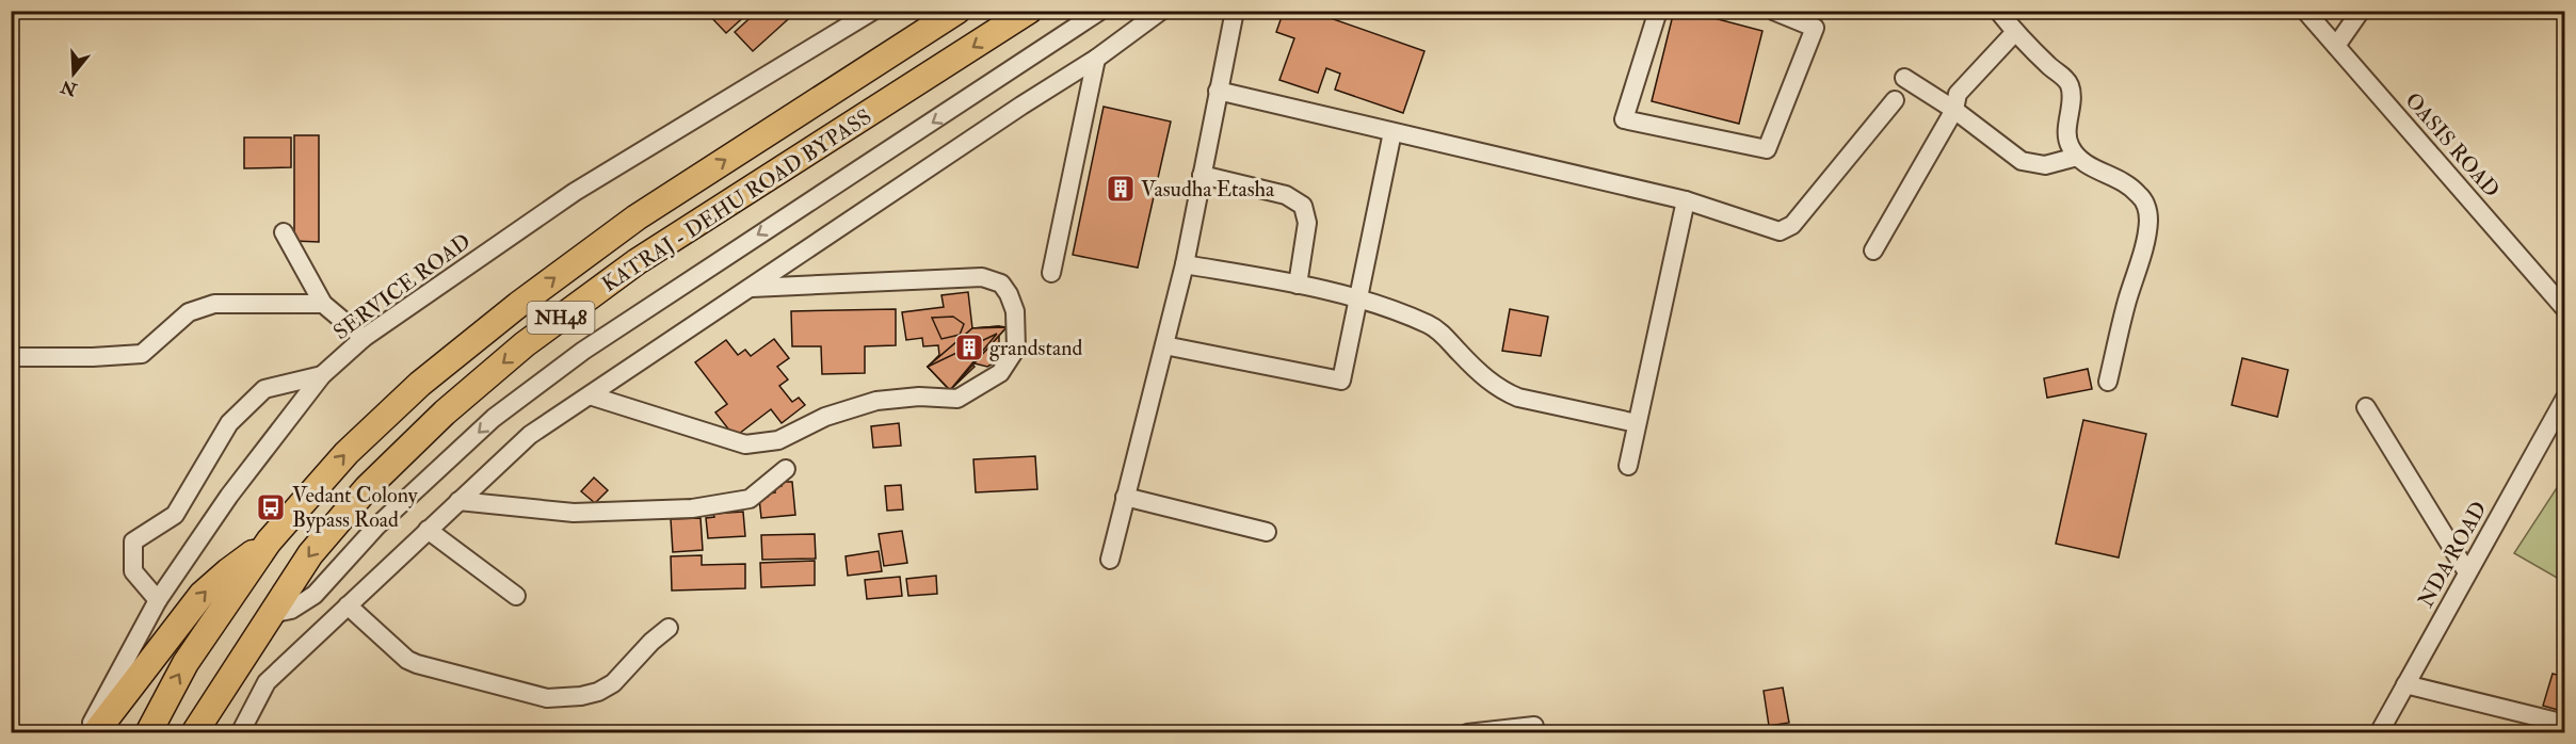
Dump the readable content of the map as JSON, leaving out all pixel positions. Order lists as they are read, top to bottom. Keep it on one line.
{"streets":{"highway":["KATRAJ - DEHU ROAD BYPASS","NH48"],"street":["OASIS ROAD","SERVICE ROAD","NDA ROAD"]},"places":{"building":["Vasudha Etasha","grandstand"],"bus stop":["Vedant Colony Bypass Road"]},"north":"bottom"}
